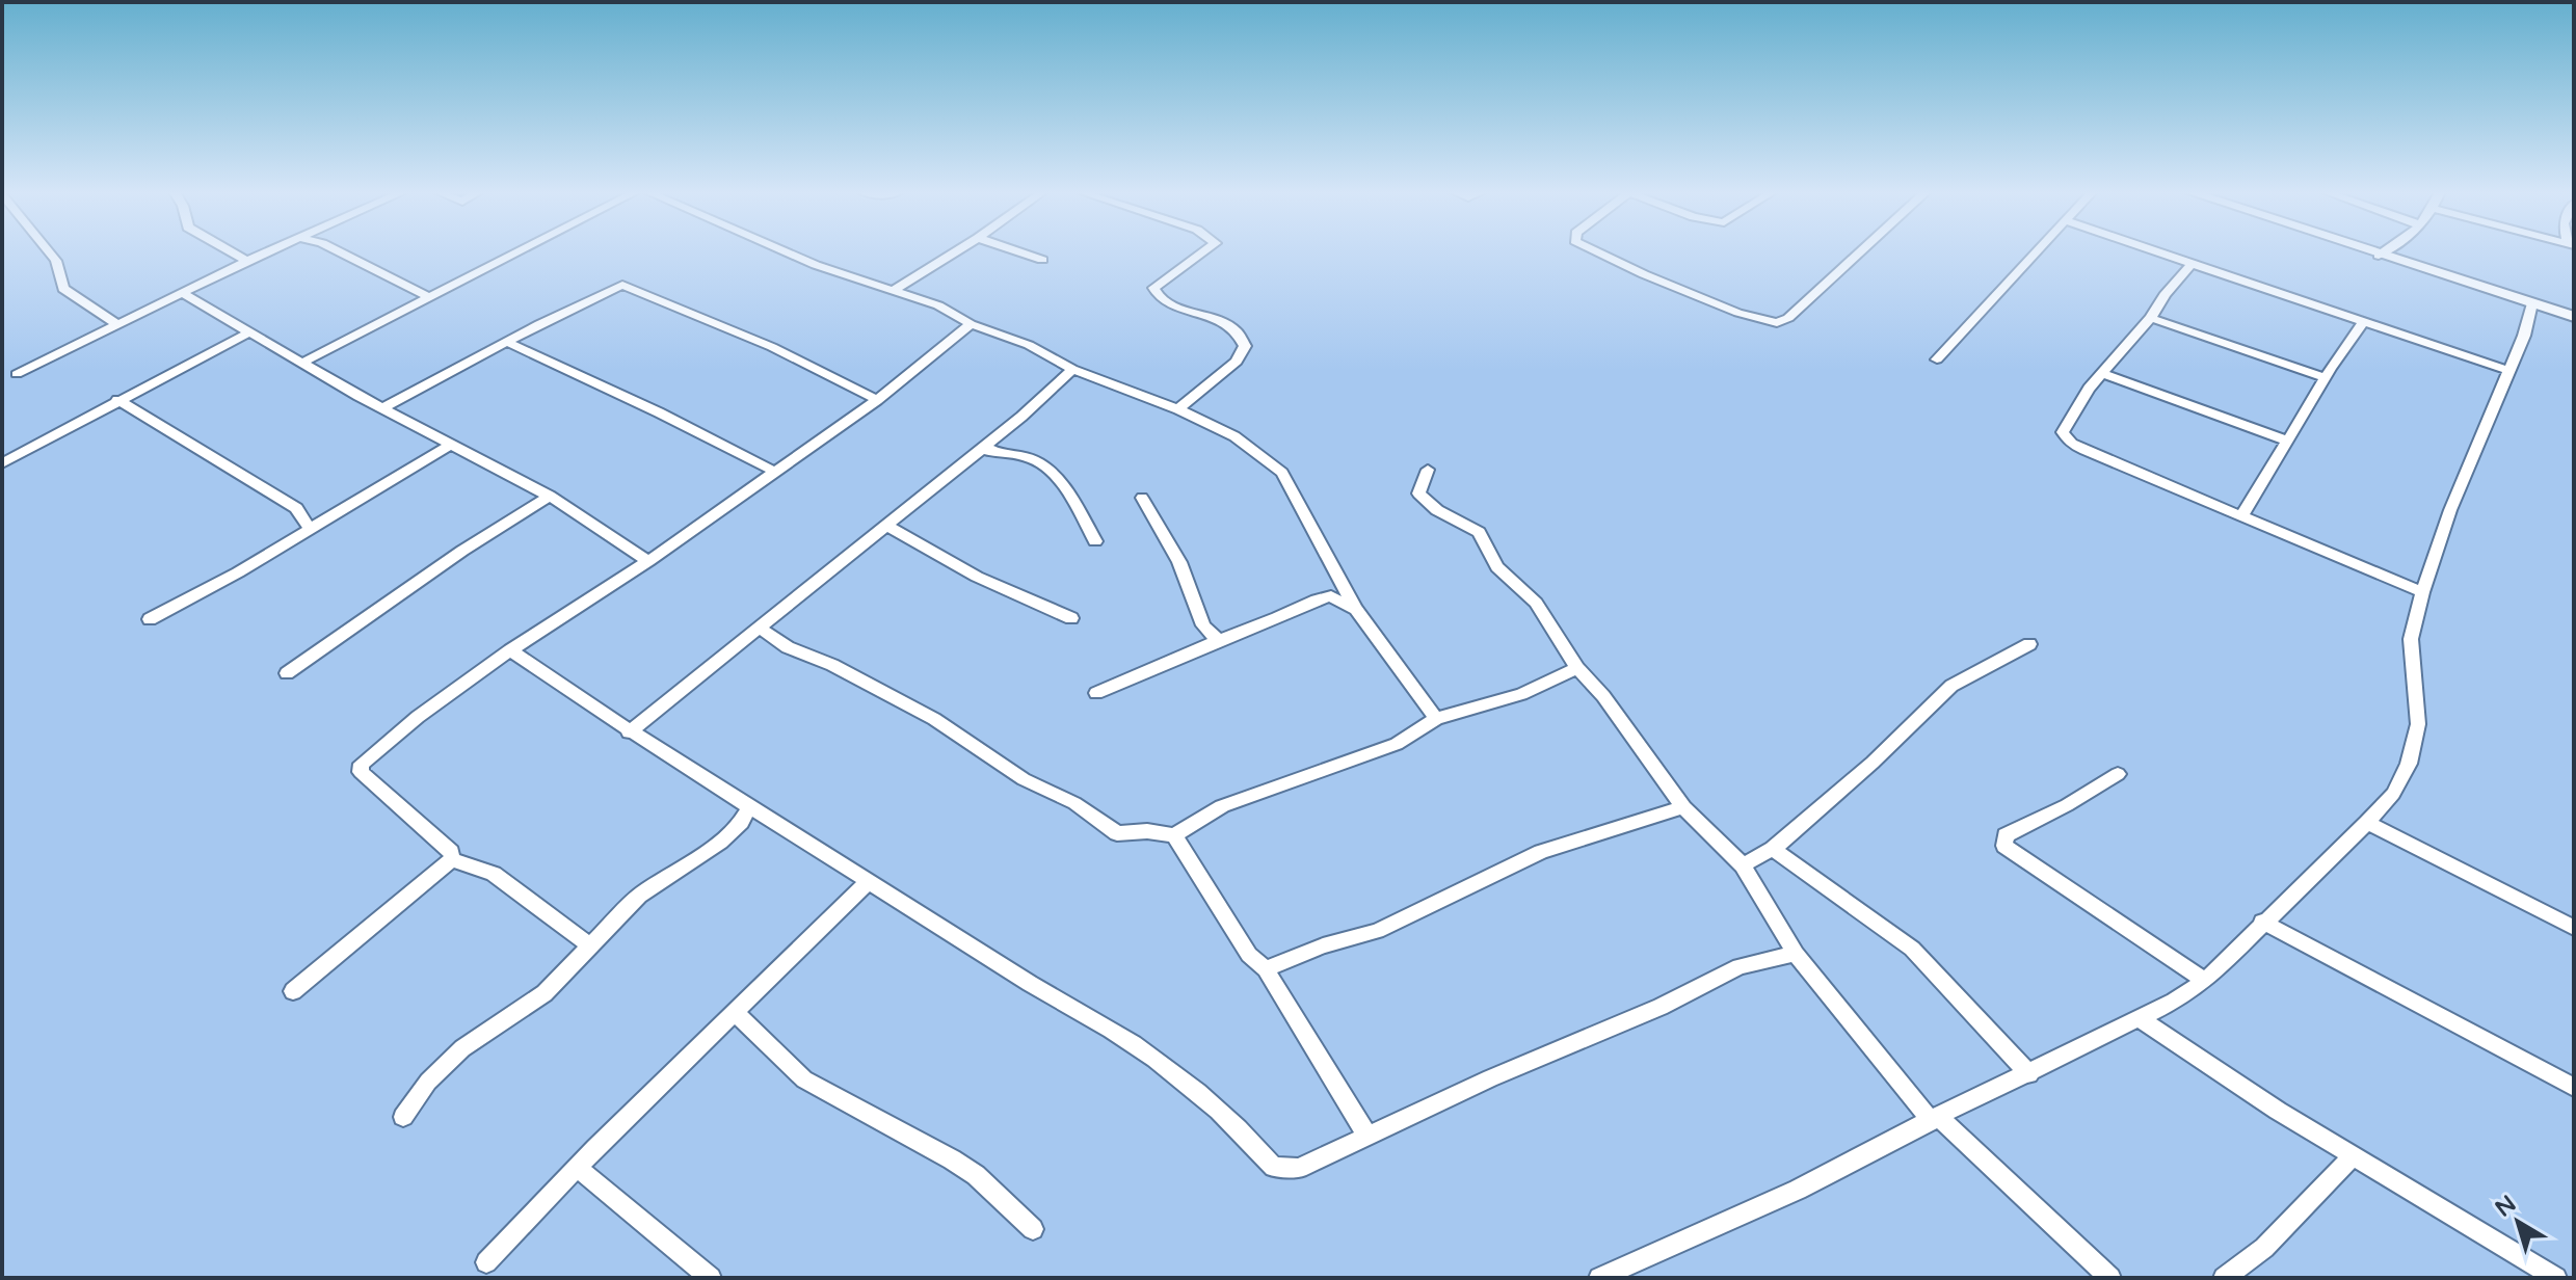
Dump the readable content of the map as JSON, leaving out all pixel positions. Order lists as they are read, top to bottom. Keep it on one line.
{"north":"top left"}
